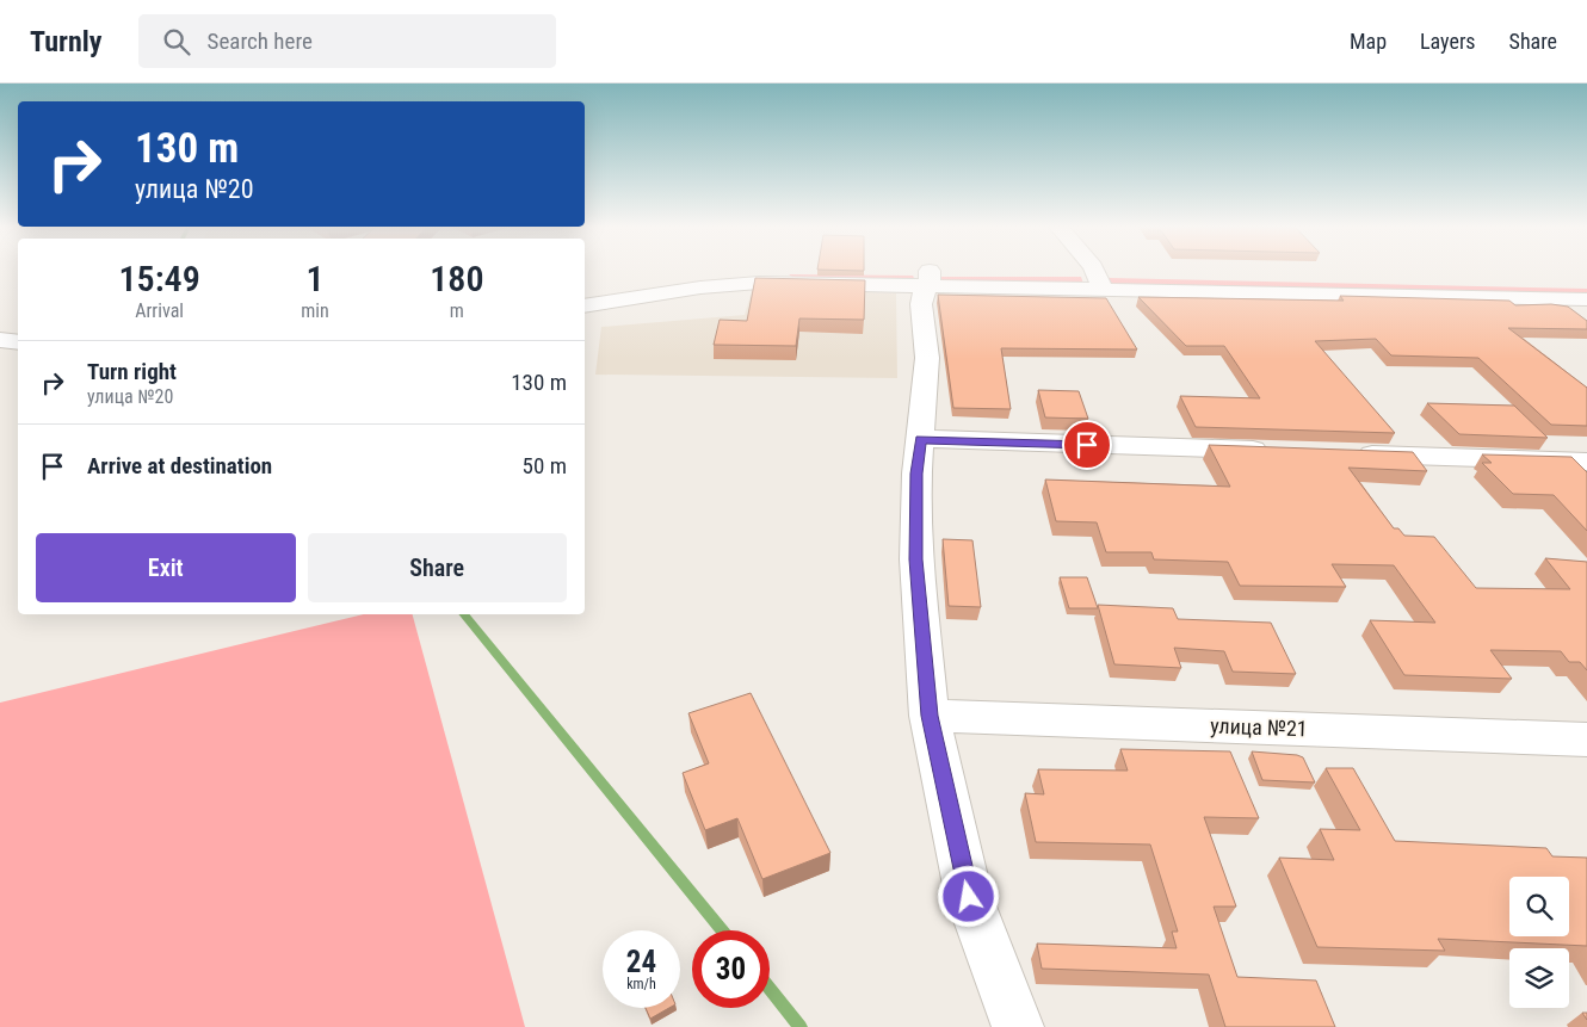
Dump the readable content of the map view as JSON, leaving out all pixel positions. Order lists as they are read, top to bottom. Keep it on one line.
{"streets":{"street":["улица №21"]},"page":{"header":"Turnly","search":"Search here","nav":["Map","Layers","Share"],"turn":["130 m","улица №20"],"eta":["15:49","Arrival","1","min","180","m"],"list":[{"name":"Turn right","note":"улица №20","value":"130 m"},{"name":"Arrive at destination","value":"50 m"}],"buttons":["Exit","Share"],"speed":"24 km/h","limit":"30"}}
